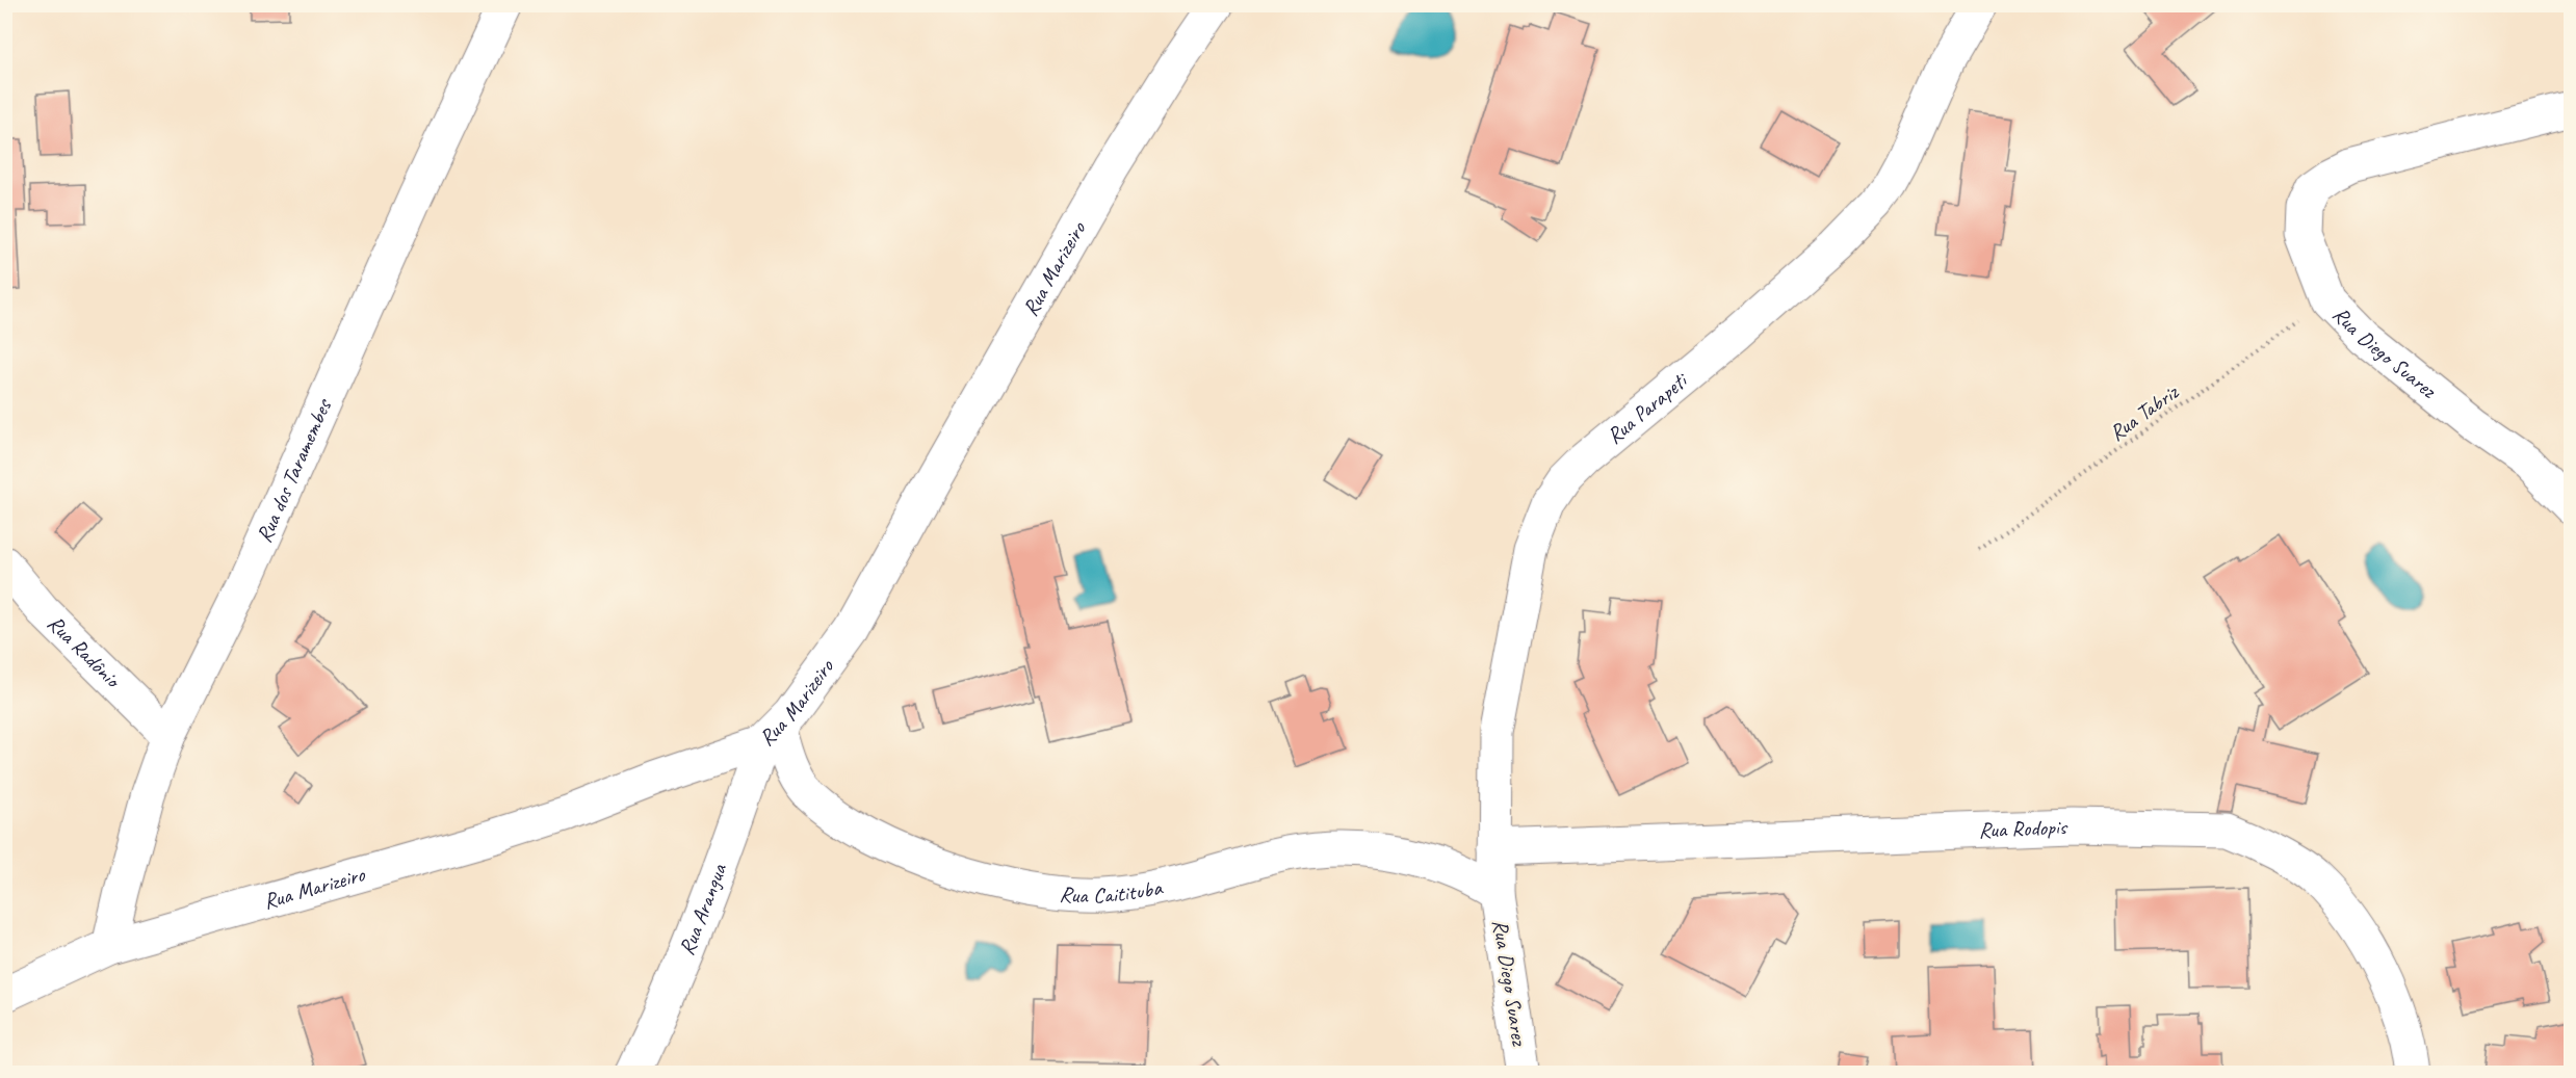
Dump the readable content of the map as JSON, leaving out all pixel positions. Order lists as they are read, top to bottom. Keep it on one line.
{"streets":{"street":["Rua Marizeiro","Rua Diego Suarez","Rua Parapeti","Rua dos Taramembes","Rua Radônio","Rua Rodopis","Rua Caitituba","Rua Arangua"],"path":["Rua Tabriz"]},"crossings":[["Rua Marizeiro","Rua dos Taramembes"],["Rua Marizeiro","Rua Caitituba"],["Rua Marizeiro","Rua Arangua"],["Rua Diego Suarez","Rua Parapeti"],["Rua Diego Suarez","Rua Tabriz"],["Rua Diego Suarez","Rua Caitituba"],["Rua Parapeti","Rua Rodopis"],["Rua Parapeti","Rua Caitituba"],["Rua dos Taramembes","Rua Radônio"],["Rua Caitituba","Rua Arangua"]]}
